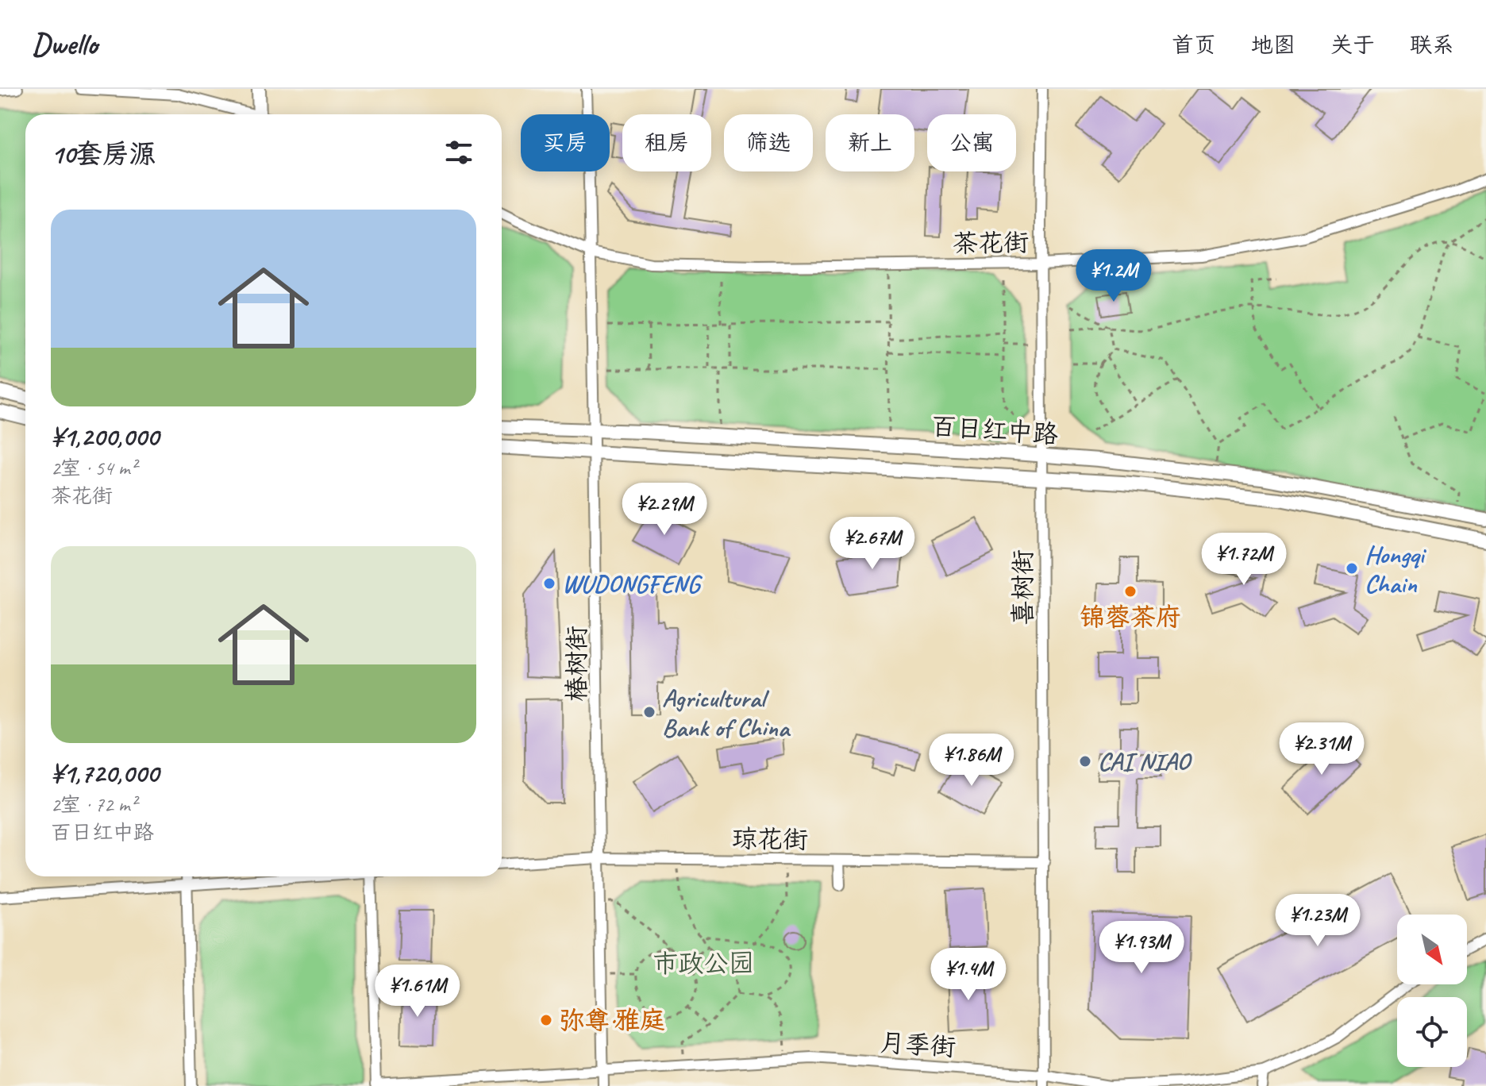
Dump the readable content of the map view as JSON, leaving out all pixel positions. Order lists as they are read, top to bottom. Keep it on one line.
{"streets":{"street":["茶花街","百日红中路","喜树街","椿树街","琼花街","月季街"]},"crossings":[["茶花街","喜树街"],["茶花街","椿树街"],["百日红中路","喜树街"],["百日红中路","椿树街"],["喜树街","琼花街"],["喜树街","月季街"],["椿树街","琼花街"],["椿树街","月季街"]],"parks":["市政公园"],"places":["Hongqi Chain","WUDONGFENG","锦蓉茶府","Agricultural Bank of China","CAI NIAO","弥尊·雅庭"],"north":"bottom right","page":{"header":"Dwello","nav":["首页","地图","关于","联系"],"chip":["买房","租房","筛选","新上","公寓"],"heading":"10套房源","list":[{"name":"¥1,200,000","note":"2室 · 54 m² · 茶花街"},{"name":"¥1,720,000","note":"2室 · 72 m² · 百日红中路"}],"price":["¥1.2M","¥2.29M","¥2.67M","¥1.72M","¥2.31M","¥1.86M","¥1.23M","¥1.93M","¥1.4M","¥1.61M"]}}
